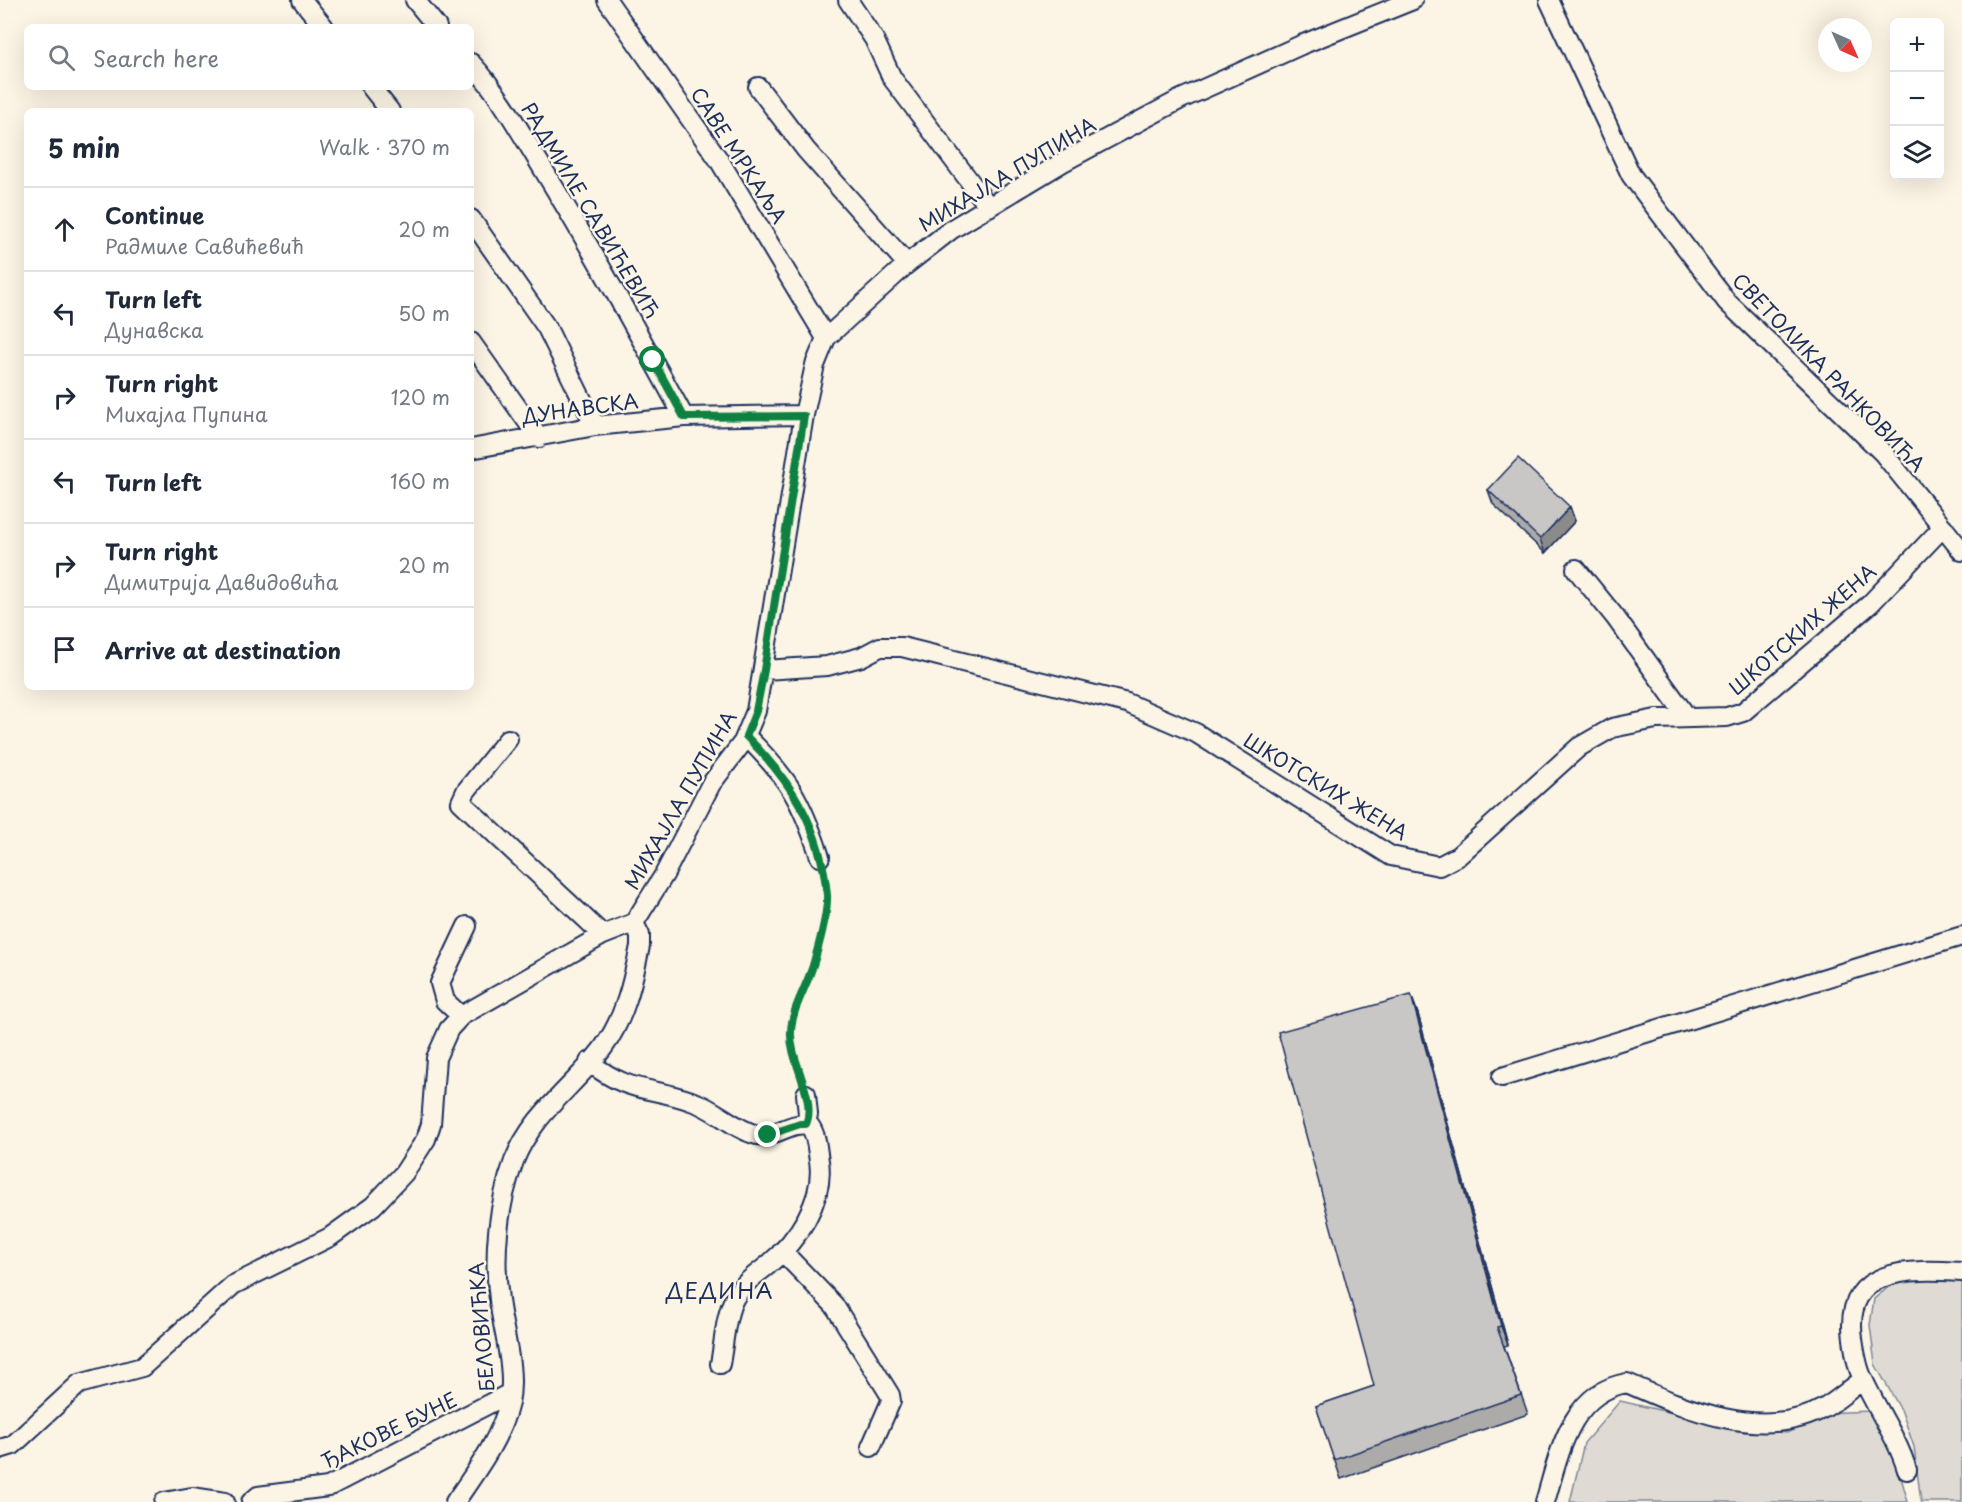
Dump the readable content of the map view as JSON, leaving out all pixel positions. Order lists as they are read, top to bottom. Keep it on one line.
{"streets":{"street":["САВЕ МРКАЉА","МИХАЈЛА ПУПИНА","РАДМИЛЕ САВИЋЕВИЋ","СВЕТОЛИКА РАНКОВИЋА","ДУНАВСКА","ШКОТСКИХ ЖЕНА","БЕЛОВИЋКА","ЂАКОВЕ БУНЕ"]},"crossings":[["САВЕ МРКАЉА","МИХАЈЛА ПУПИНА"],["МИХАЈЛА ПУПИНА","ДУНАВСКА"],["МИХАЈЛА ПУПИНА","ШКОТСКИХ ЖЕНА"],["МИХАЈЛА ПУПИНА","БЕЛОВИЋКА"],["РАДМИЛЕ САВИЋЕВИЋ","ДУНАВСКА"],["СВЕТОЛИКА РАНКОВИЋА","ШКОТСКИХ ЖЕНА"],["БЕЛОВИЋКА","ЂАКОВЕ БУНЕ"]],"districts":["ДЕДИНА"],"north":"bottom right","page":{"map_buttons":["+","−"],"search":"Search here","heading":["5 min","Walk · 370 m"],"list":[["Continue","Радмиле Савићевић","20 m"],["Turn left","Дунавска","50 m"],["Turn right","Михајла Пупина","120 m"],["Turn left","160 m"],["Turn right","Димитрија Давидовића","20 m"],"Arrive at destination"]}}
